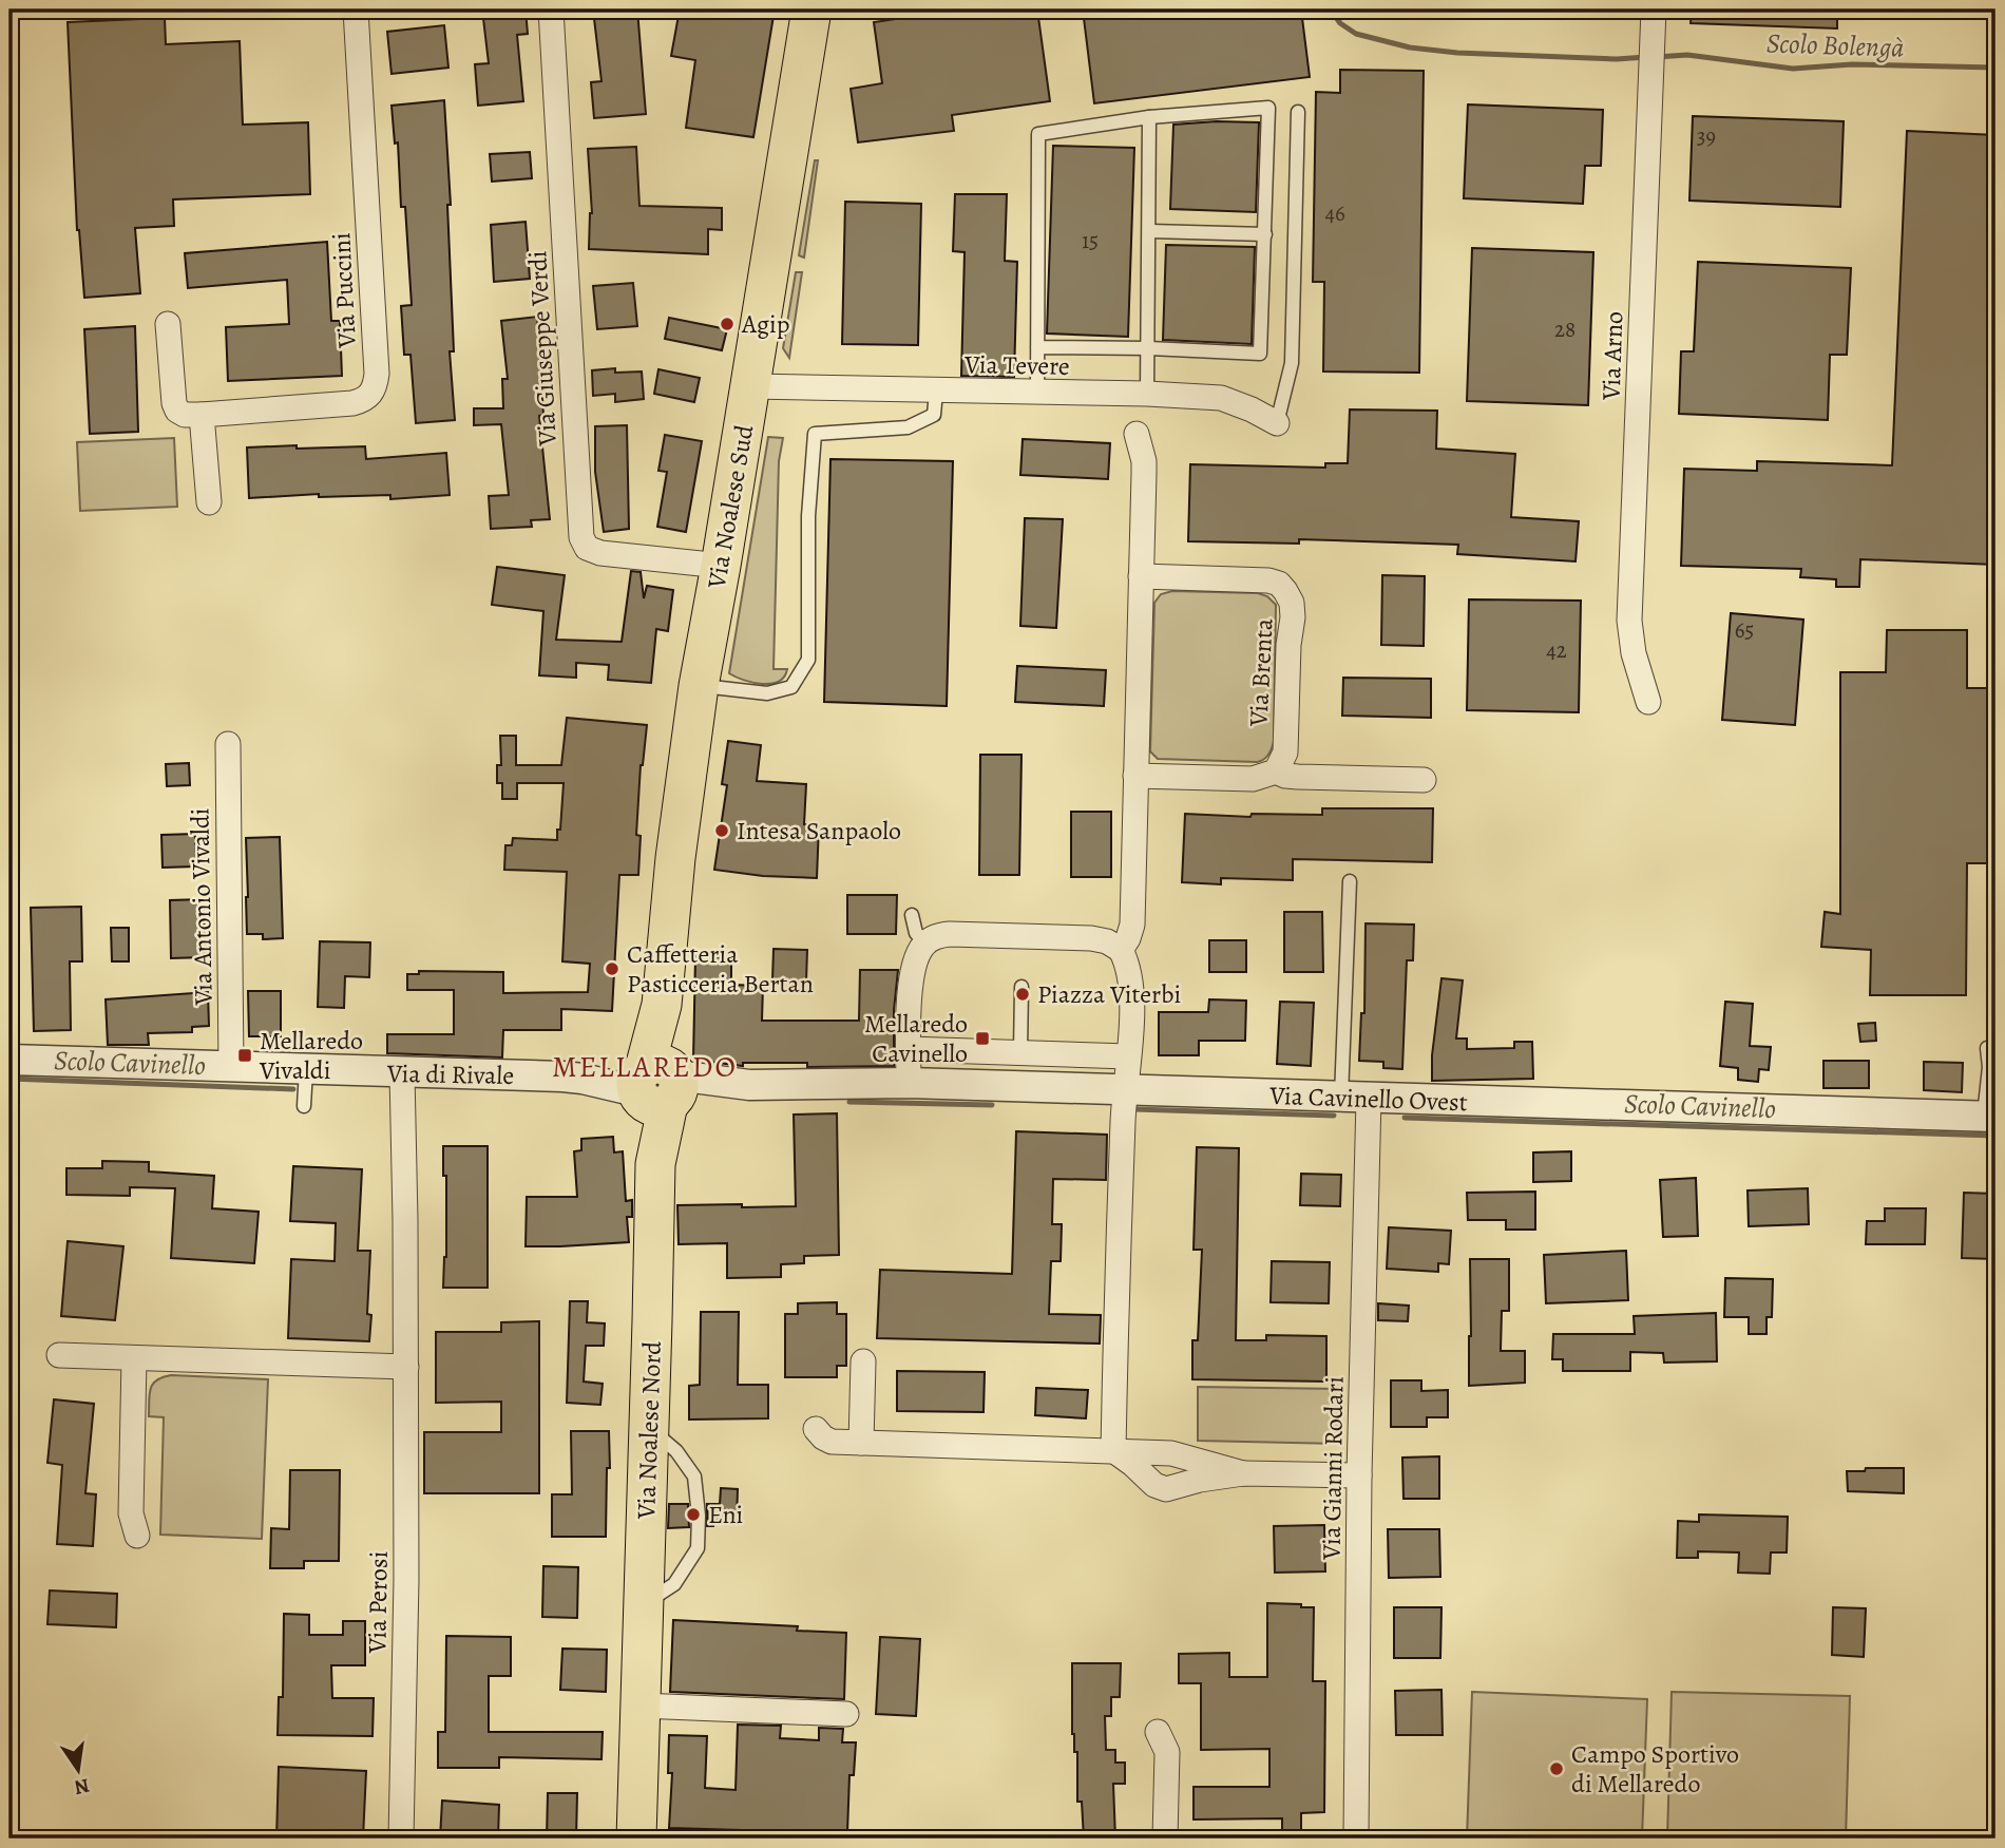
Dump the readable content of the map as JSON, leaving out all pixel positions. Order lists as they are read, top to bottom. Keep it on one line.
{"streets":{"main road":["Via Noalese Sud","Via Noalese Nord"],"street":["Via Puccini","Via Giuseppe Verdi","Via Arno","Via Tevere","Via Brenta","Via Antonio Vivaldi","Via di Rivale","Via Cavinello Ovest","Via Gianni Rodari","Via Perosi"]},"crossings":[["Via Giuseppe Verdi","Via Noalese Sud"],["Via Tevere","Via Noalese Sud"],["Via Noalese Sud","Via di Rivale"],["Via Noalese Sud","Via Cavinello Ovest"],["Via Noalese Sud","Via Noalese Nord"],["Via Antonio Vivaldi","Via di Rivale"],["Via di Rivale","Via Cavinello Ovest"],["Via di Rivale","Via Noalese Nord"],["Via di Rivale","Via Perosi"],["Via Cavinello Ovest","Via Noalese Nord"],["Via Cavinello Ovest","Via Gianni Rodari"]],"districts":["MELLAREDO"],"water":["Scolo Bolengà","Scolo Cavinello"],"places":{"other":["Agip","Intesa Sanpaolo","Caffetteria Pasticceria Bertan","Piazza Viterbi","Eni","Campo Sportivo di Mellaredo"],"transit":["Mellaredo Cavinello","Mellaredo Vivaldi"]},"house_numbers":["39","46","15","28","65","42"],"north":"bottom"}
